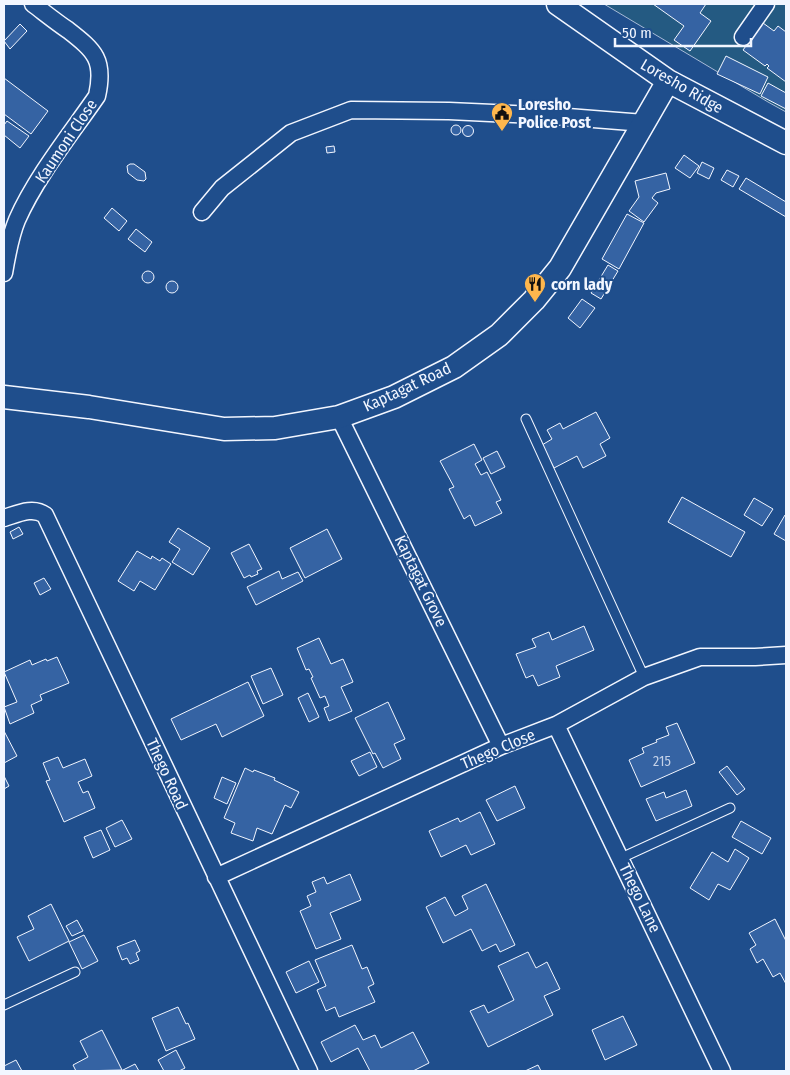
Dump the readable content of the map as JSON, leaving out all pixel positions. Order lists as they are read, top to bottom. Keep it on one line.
{"streets":{"main road":["Loresho Ridge","Kaptagat Road"],"street":["Kaumoni Close","Kaptagat Grove","Thego Close","Thego Road","Thego Lane"]},"crossings":[["Loresho Ridge","Kaptagat Road"],["Kaptagat Road","Kaptagat Grove"],["Kaptagat Grove","Thego Close"],["Thego Close","Thego Road"],["Thego Close","Thego Lane"]],"places":{"public building":["Loresho Police Post"],"restaurant":["corn lady"]},"house_numbers":["215"],"scale_bar":"50 m"}
